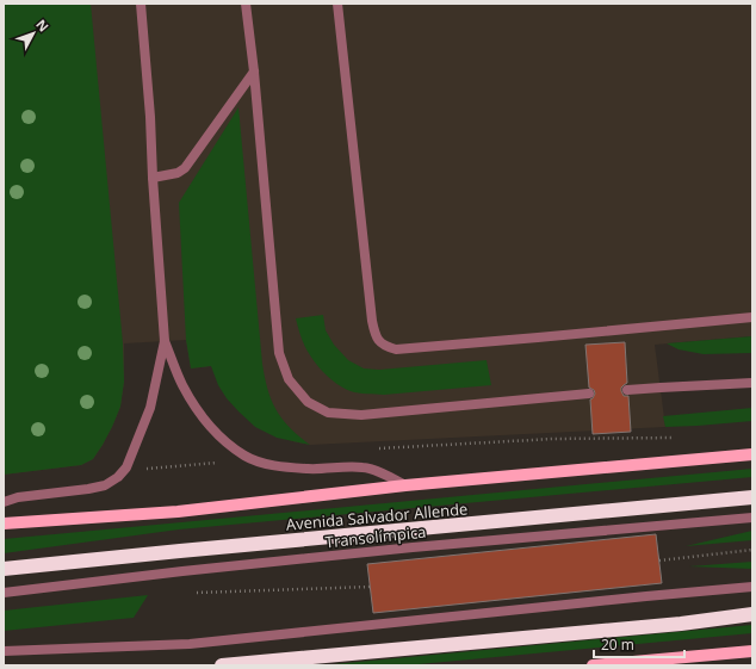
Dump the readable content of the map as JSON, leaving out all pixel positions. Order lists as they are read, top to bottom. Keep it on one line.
{"streets":{"highway":["Avenida Salvador Allende"],"lane":["Transolímpica"]},"scale_bar":"20 m","north":"top right"}
